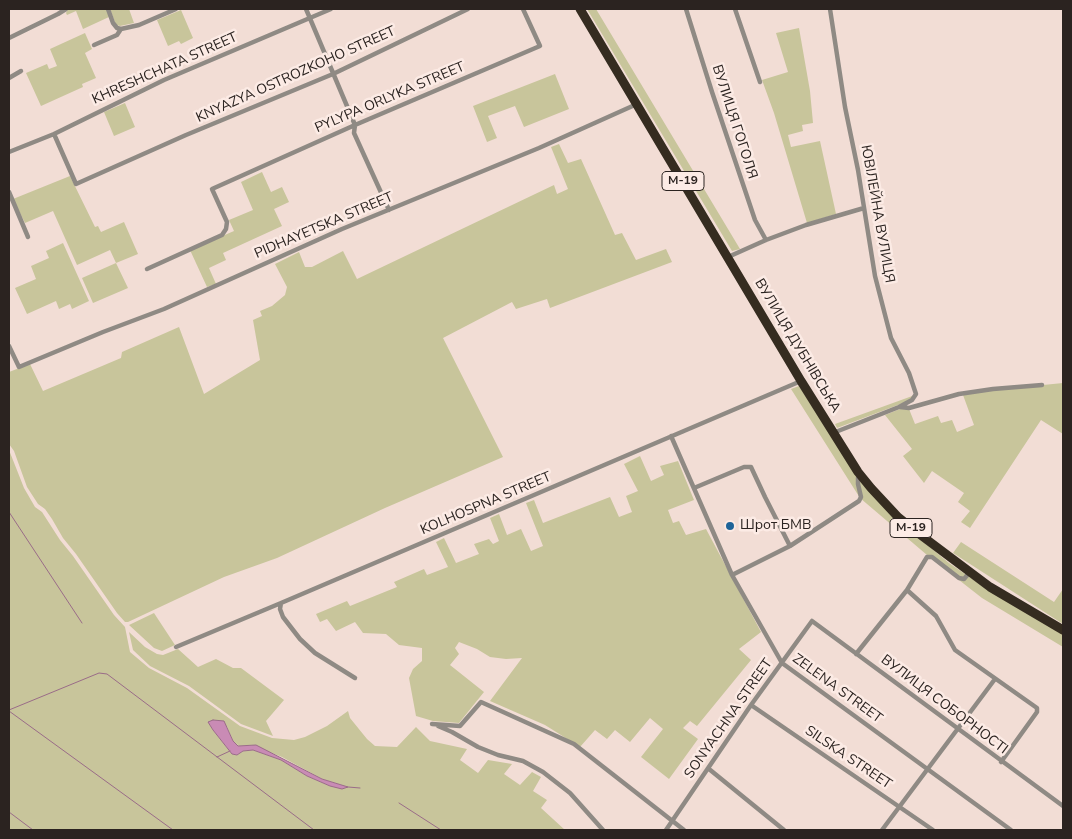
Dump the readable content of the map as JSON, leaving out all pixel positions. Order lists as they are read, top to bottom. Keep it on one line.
{"streets":{"highway":["М-19","ВУЛИЦЯ ДУБНІВСЬКА"],"street":["KHRESHCHATA STREET","KNYAZYA OSTROZKOHO STREET","PYLYPA ORLYKA STREET","ВУЛИЦЯ ГОГОЛЯ","ЮВІЛЕЙНА ВУЛИЦЯ","PIDHAYETSKA STREET","KOLHOSPNA STREET","ZELENA STREET","ВУЛИЦЯ СОБОРНОСТІ","SONYACHNA STREET","SILSKA STREET"]},"crossings":[["KHRESHCHATA STREET","KNYAZYA OSTROZKOHO STREET"],["PIDHAYETSKA STREET","ВУЛИЦЯ ДУБНІВСЬКА"],["ВУЛИЦЯ ДУБНІВСЬКА","KOLHOSPNA STREET"],["KOLHOSPNA STREET","ZELENA STREET"],["ZELENA STREET","SONYACHNA STREET"],["ВУЛИЦЯ СОБОРНОСТІ","SONYACHNA STREET"],["SONYACHNA STREET","SILSKA STREET"]],"places":["Шрот БМВ"]}
